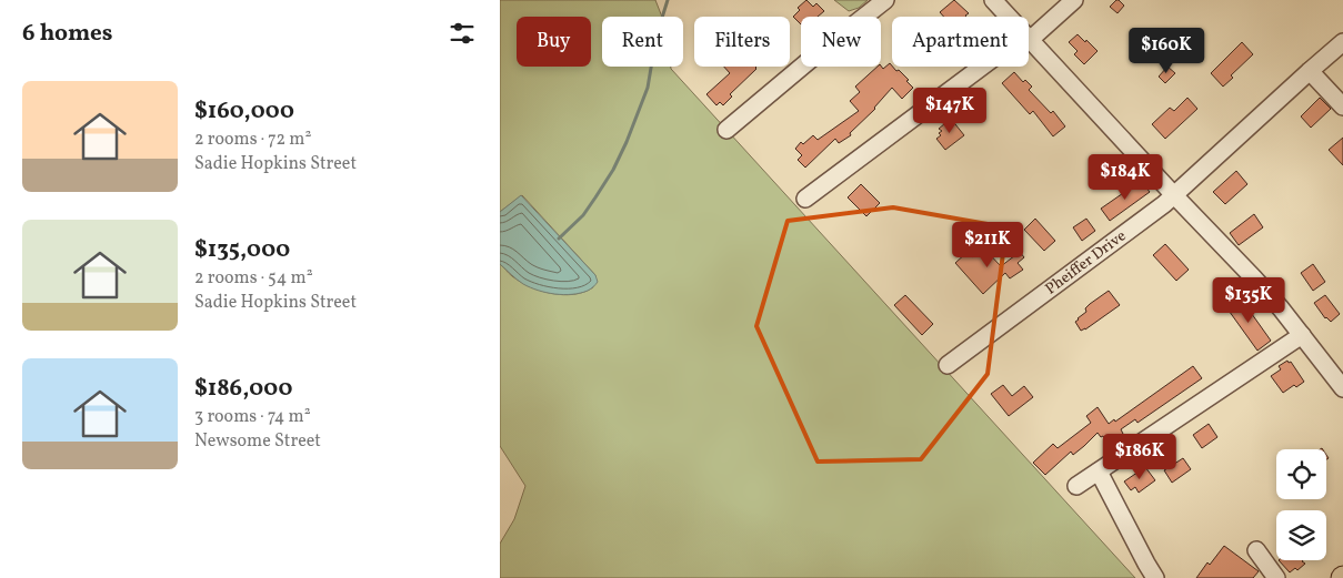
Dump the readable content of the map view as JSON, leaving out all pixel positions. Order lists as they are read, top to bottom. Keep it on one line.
{"streets":{"street":["Pheiffer Drive"]},"page":{"heading":"6 homes","chip":["Buy","Rent","Filters","New","Apartment"],"price":["$160K","$147K","$184K","$211K","$135K","$186K"],"list":[{"name":"$160,000","note":"2 rooms · 72 m² · Sadie Hopkins Street"},{"name":"$135,000","note":"2 rooms · 54 m² · Sadie Hopkins Street"},{"name":"$186,000","note":"3 rooms · 74 m² · Newsome Street"}]}}
